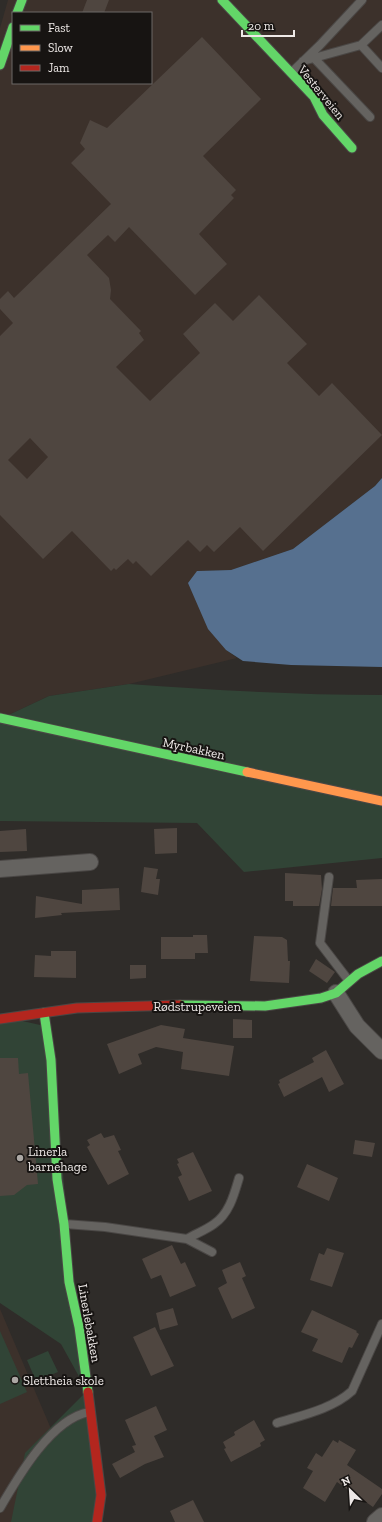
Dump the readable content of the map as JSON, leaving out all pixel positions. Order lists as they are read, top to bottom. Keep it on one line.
{"streets":{"street":["Vesterveien","Myrbakken","Rødstrupeveien","Linerlebakken"]},"crossings":[["Rødstrupeveien","Linerlebakken"]],"places":["Linerla barnehage","Slettheia skole"],"legend":["Fast","Slow","Jam"],"scale_bar":"20 m","north":"top left"}
